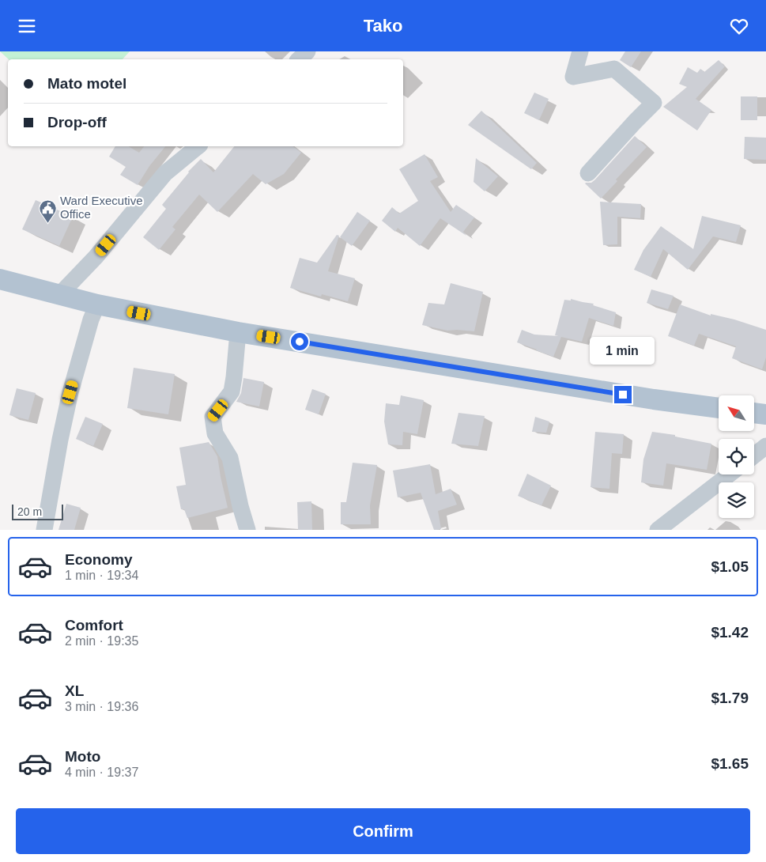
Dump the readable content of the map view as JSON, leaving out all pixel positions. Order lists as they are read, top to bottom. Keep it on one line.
{"places":{"public building":["Ward Executive Office"]},"scale_bar":"20 m","north":"top left","page":{"header":"Tako","banner":["Mato motel","Drop-off"],"bubble":"1 min","scale":"20 m","list":[{"name":"Economy","note":"1 min · 19:34","value":"$1.05"},{"name":"Comfort","note":"2 min · 19:35","value":"$1.42"},{"name":"XL","note":"3 min · 19:36","value":"$1.79"},{"name":"Moto","note":"4 min · 19:37","value":"$1.65"}],"buttons":"Confirm"}}
